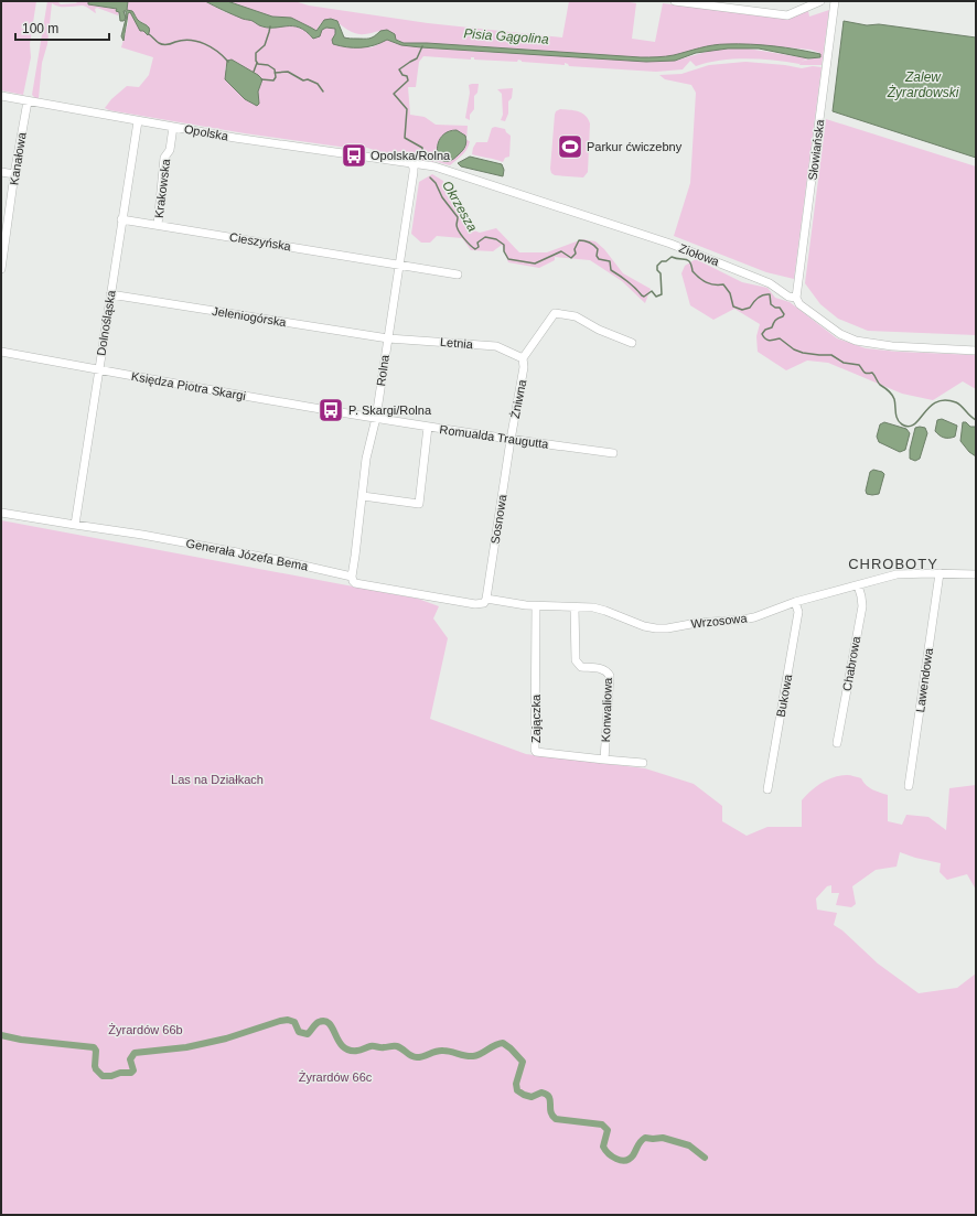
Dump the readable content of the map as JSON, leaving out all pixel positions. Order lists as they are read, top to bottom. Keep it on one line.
{"streets":{"street":["Opolska","Słowiańska","Kanałowa","Krakowska","Cieszyńska","Ziołowa","Jeleniogórska","Dolnośląska","Letnia","Rolna","Księdza Piotra Skargi","Żniwna","Romualda Traugutta","Sosnowa","Generała Józefa Bema","Wrzosowa","Chabrowa","Lawendowa","Bukowa","Konwaliowa","Zajączka"]},"crossings":[["Opolska","Kanałowa"],["Opolska","Krakowska"],["Opolska","Ziołowa"],["Opolska","Dolnośląska"],["Opolska","Rolna"],["Słowiańska","Ziołowa"],["Krakowska","Cieszyńska"],["Cieszyńska","Dolnośląska"],["Cieszyńska","Rolna"],["Ziołowa","Rolna"],["Jeleniogórska","Dolnośląska"],["Jeleniogórska","Letnia"],["Jeleniogórska","Rolna"],["Dolnośląska","Księdza Piotra Skargi"],["Dolnośląska","Generała Józefa Bema"],["Letnia","Rolna"],["Letnia","Żniwna"],["Rolna","Księdza Piotra Skargi"],["Rolna","Romualda Traugutta"],["Rolna","Generała Józefa Bema"],["Księdza Piotra Skargi","Romualda Traugutta"],["Żniwna","Romualda Traugutta"],["Żniwna","Sosnowa"],["Romualda Traugutta","Sosnowa"],["Sosnowa","Generała Józefa Bema"],["Sosnowa","Wrzosowa"],["Generała Józefa Bema","Wrzosowa"],["Wrzosowa","Chabrowa"],["Wrzosowa","Lawendowa"],["Wrzosowa","Bukowa"],["Wrzosowa","Konwaliowa"],["Wrzosowa","Zajączka"],["Konwaliowa","Zajączka"]],"districts":["CHROBOTY"],"water":["Pisia Gągolina","Zalew Żyrardowski","Okrzesza"],"parks":["Las na Działkach","Żyrardów 66b","Żyrardów 66c"],"places":{"sports":["Parkur ćwiczebny"],"bus stop":["Opolska/Rolna","P. Skargi/Rolna"]},"scale_bar":"100 m"}
